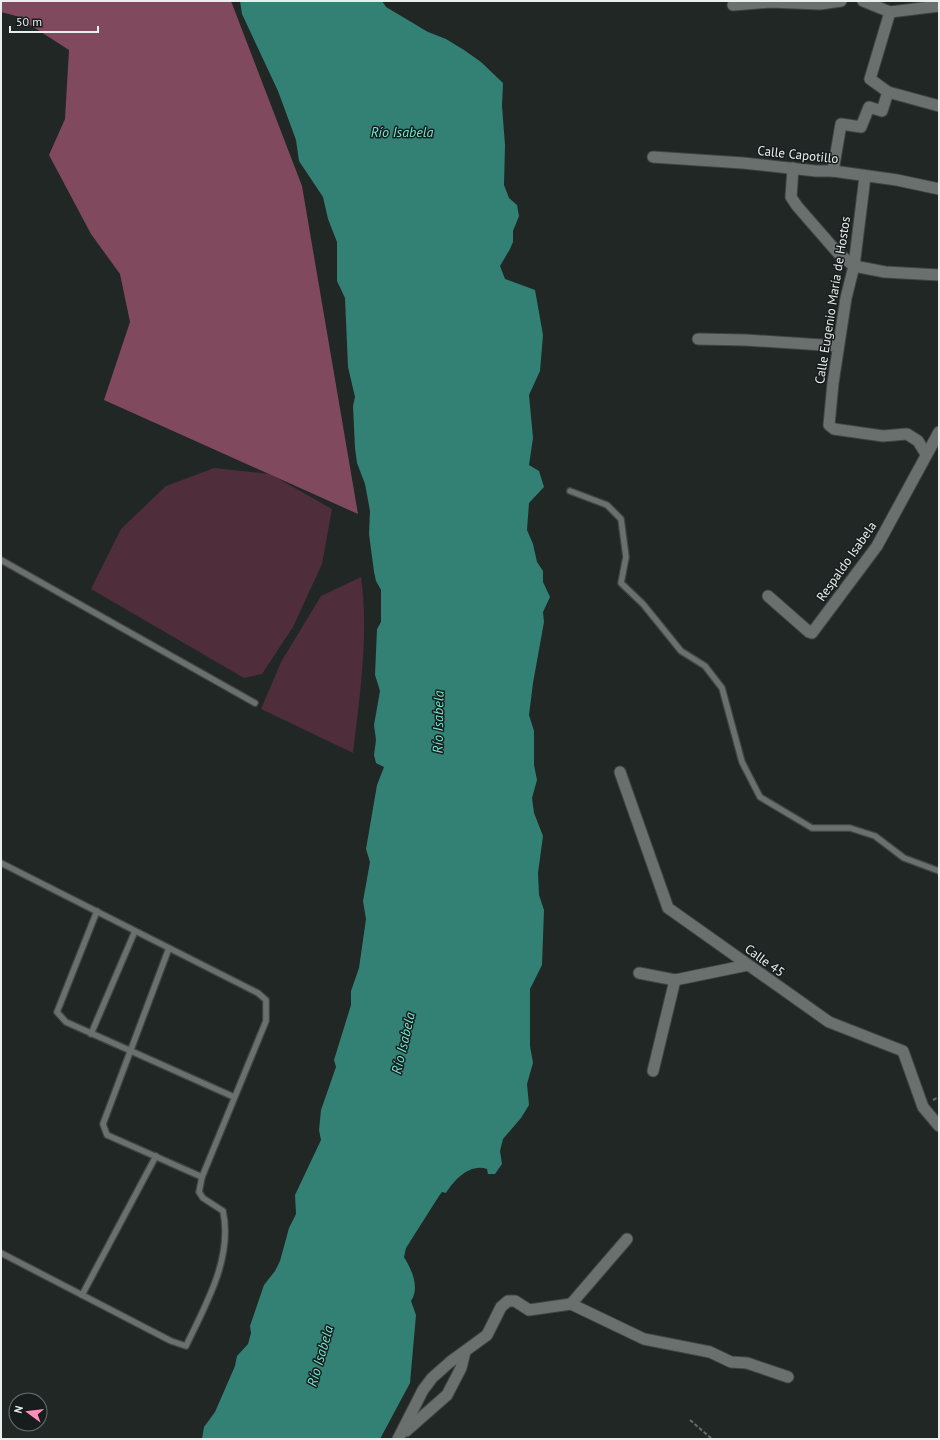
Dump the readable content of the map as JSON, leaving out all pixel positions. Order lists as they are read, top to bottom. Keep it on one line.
{"streets":{"street":["Calle Capotillo","Calle Eugenio María de Hostos","Respaldo Isabela","Calle 45"]},"crossings":[["Calle Capotillo","Calle Eugenio María de Hostos"],["Calle Eugenio María de Hostos","Respaldo Isabela"]],"water":["Río Isabela"],"scale_bar":"50 m","north":"left"}
